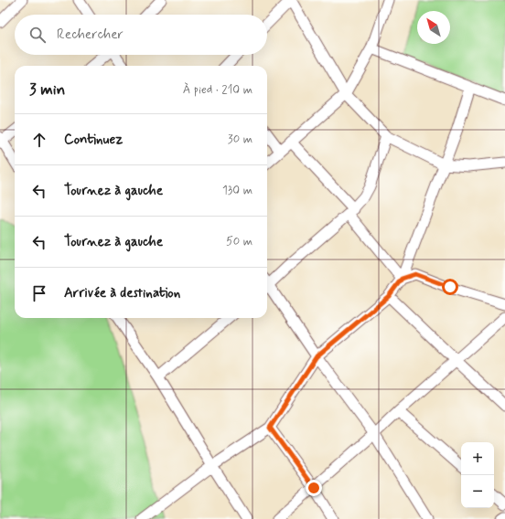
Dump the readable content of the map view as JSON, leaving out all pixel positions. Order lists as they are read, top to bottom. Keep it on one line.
{"north":"top left","page":{"search":"Rechercher","heading":["3 min","À pied · 210 m"],"list":[["Continuez","30 m"],["Tournez à gauche","130 m"],["Tournez à gauche","50 m"],"Arrivée à destination"],"map_buttons":["+","−"]}}
